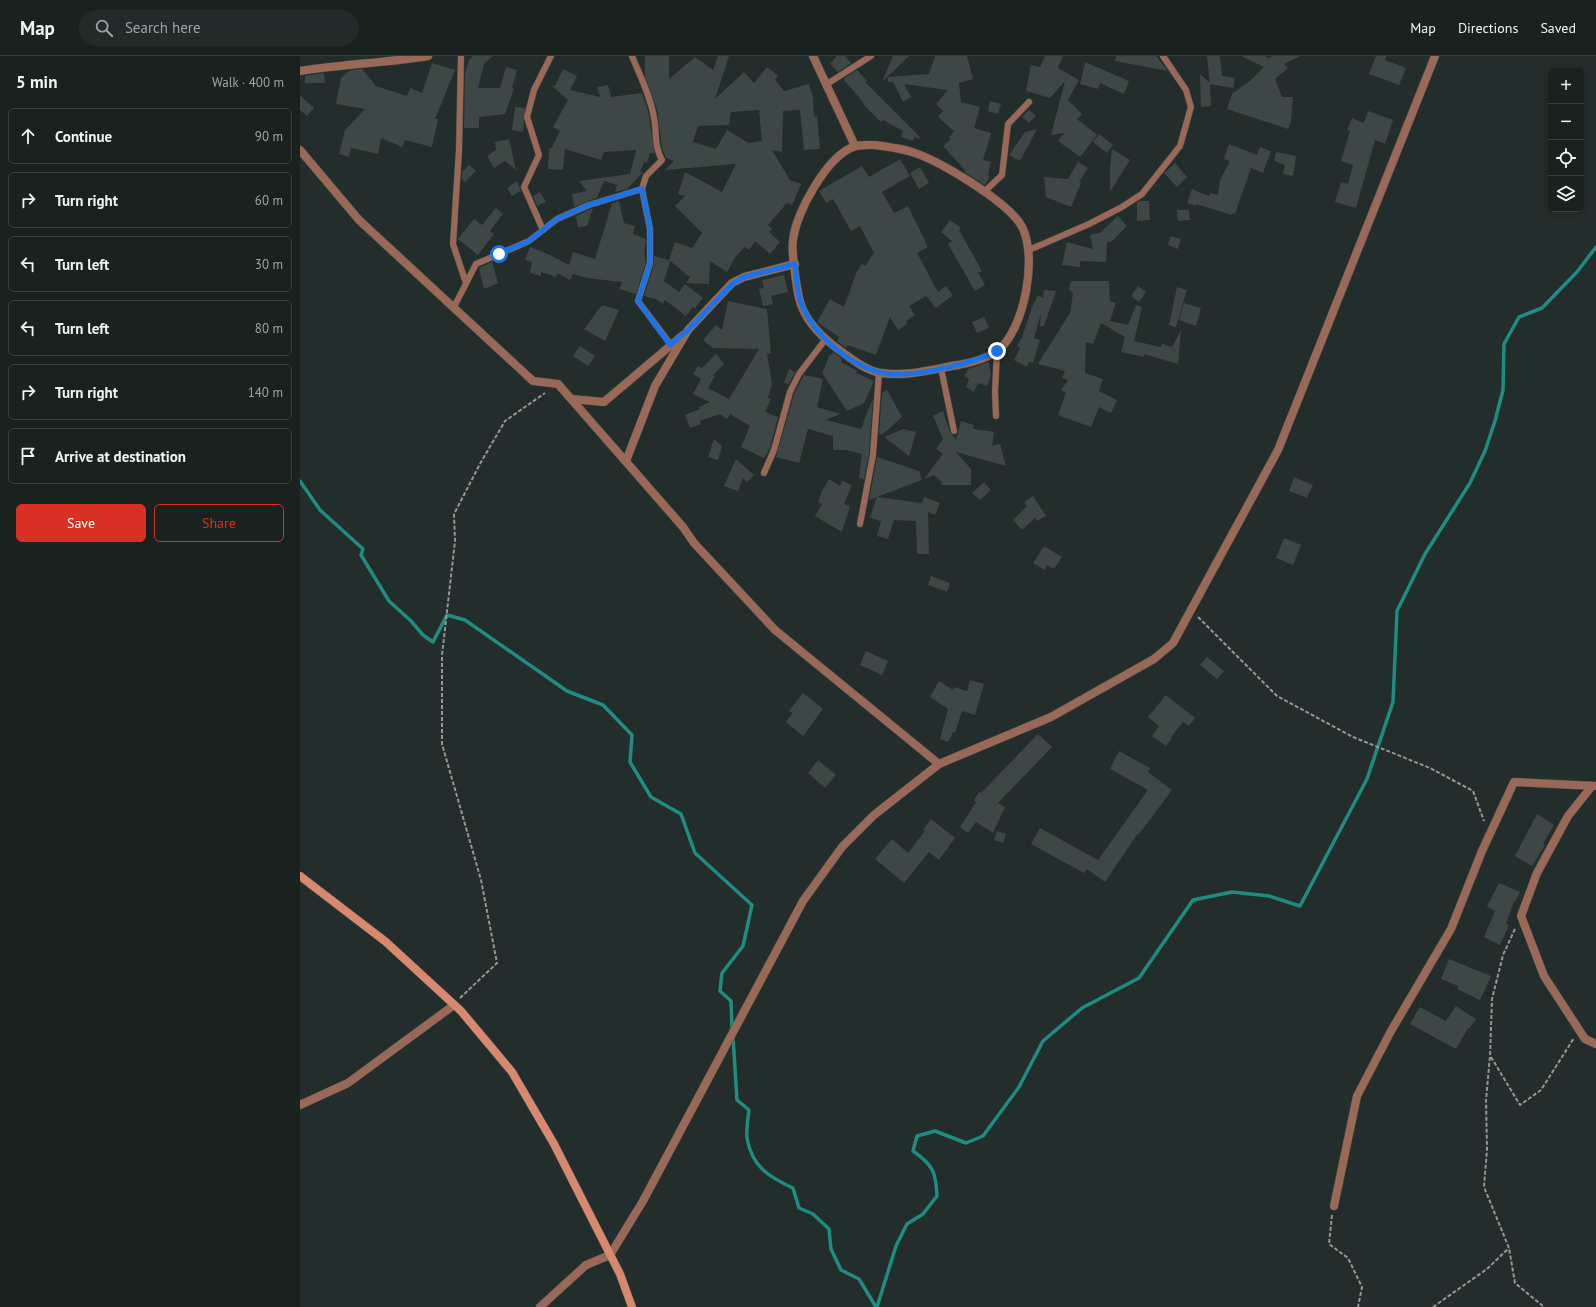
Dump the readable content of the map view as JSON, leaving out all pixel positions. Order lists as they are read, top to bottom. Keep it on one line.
{"page":{"header":"Map","search":"Search here","nav":["Map","Directions","Saved"],"heading":["5 min","Walk · 400 m"],"map_buttons":["+","−"],"list":[["Continue","90 m"],["Turn right","60 m"],["Turn left","30 m"],["Turn left","80 m"],["Turn right","140 m"],"Arrive at destination"],"buttons":["Save","Share"]}}
